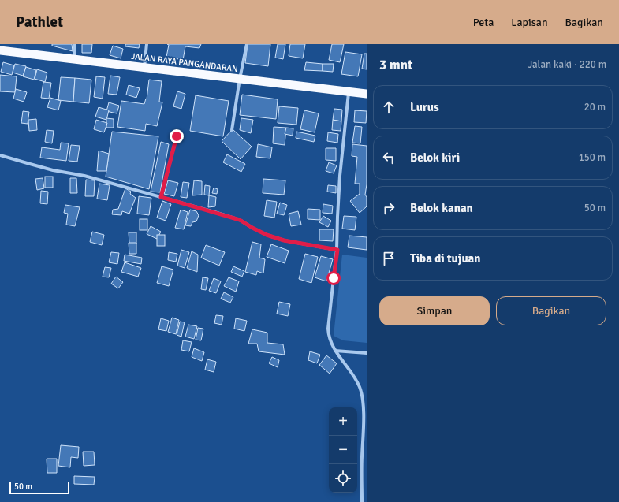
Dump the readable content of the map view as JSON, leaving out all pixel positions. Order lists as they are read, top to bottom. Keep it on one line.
{"streets":{"highway":["JALAN RAYA PANGANDARAN"]},"scale_bar":"50 m","page":{"header":"Pathlet","nav":["Peta","Lapisan","Bagikan"],"heading":["3 mnt","Jalan kaki · 220 m"],"list":[["Lurus","20 m"],["Belok kiri","150 m"],["Belok kanan","50 m"],"Tiba di tujuan"],"buttons":["Simpan","Bagikan"],"map_buttons":["+","−"],"scale":"50 m"}}
